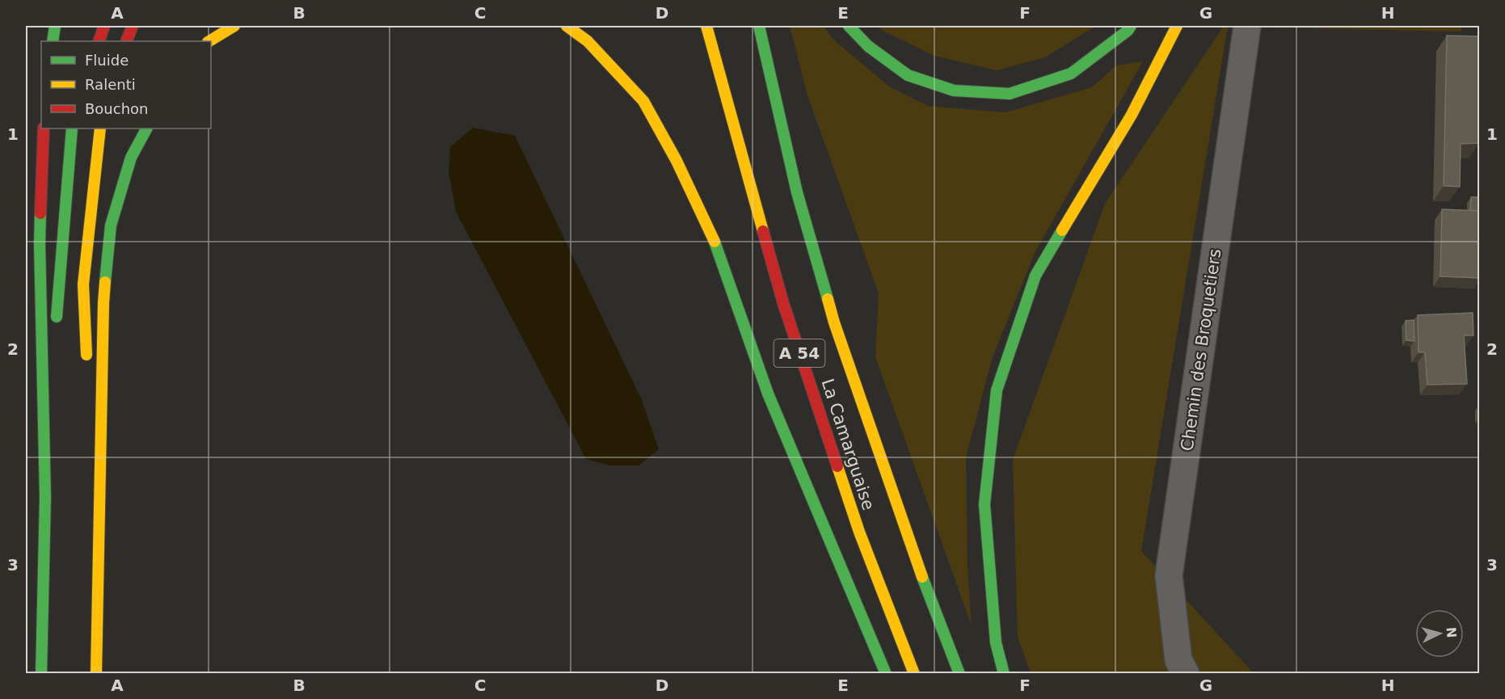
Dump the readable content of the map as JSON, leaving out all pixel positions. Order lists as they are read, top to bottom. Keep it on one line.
{"streets":{"highway":["A 54","La Camarguaise"],"street":["Chemin des Broquetiers"]},"legend":["Fluide","Ralenti","Bouchon"],"north":"right","grid":{"columns":["A","B","C","D","E","F","G","H"],"rows":["1","2","3"]}}
